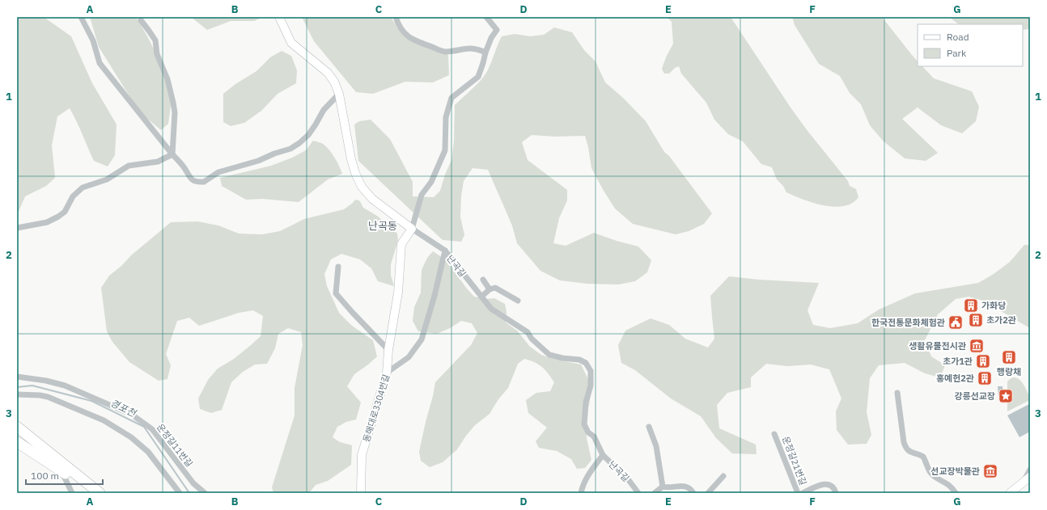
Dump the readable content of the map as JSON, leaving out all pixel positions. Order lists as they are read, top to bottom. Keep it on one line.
{"streets":{"street":["난곡길","동해대로3304번길","운정길11번길","운정길21번길"]},"crossings":[["난곡길","동해대로3304번길"]],"districts":["난곡동"],"water":["경포천"],"places":{"building":["가화당","초가2관","행랑채","초가1관","홍예헌2관"],"public building":["한국전통문화체험관"],"museum":["생활유물전시관","선교장박물관"],"place":["강릉선교장"]},"legend":["Road","Park"],"scale_bar":"100 m","grid":{"columns":["A","B","C","D","E","F","G"],"rows":["1","2","3"]}}
